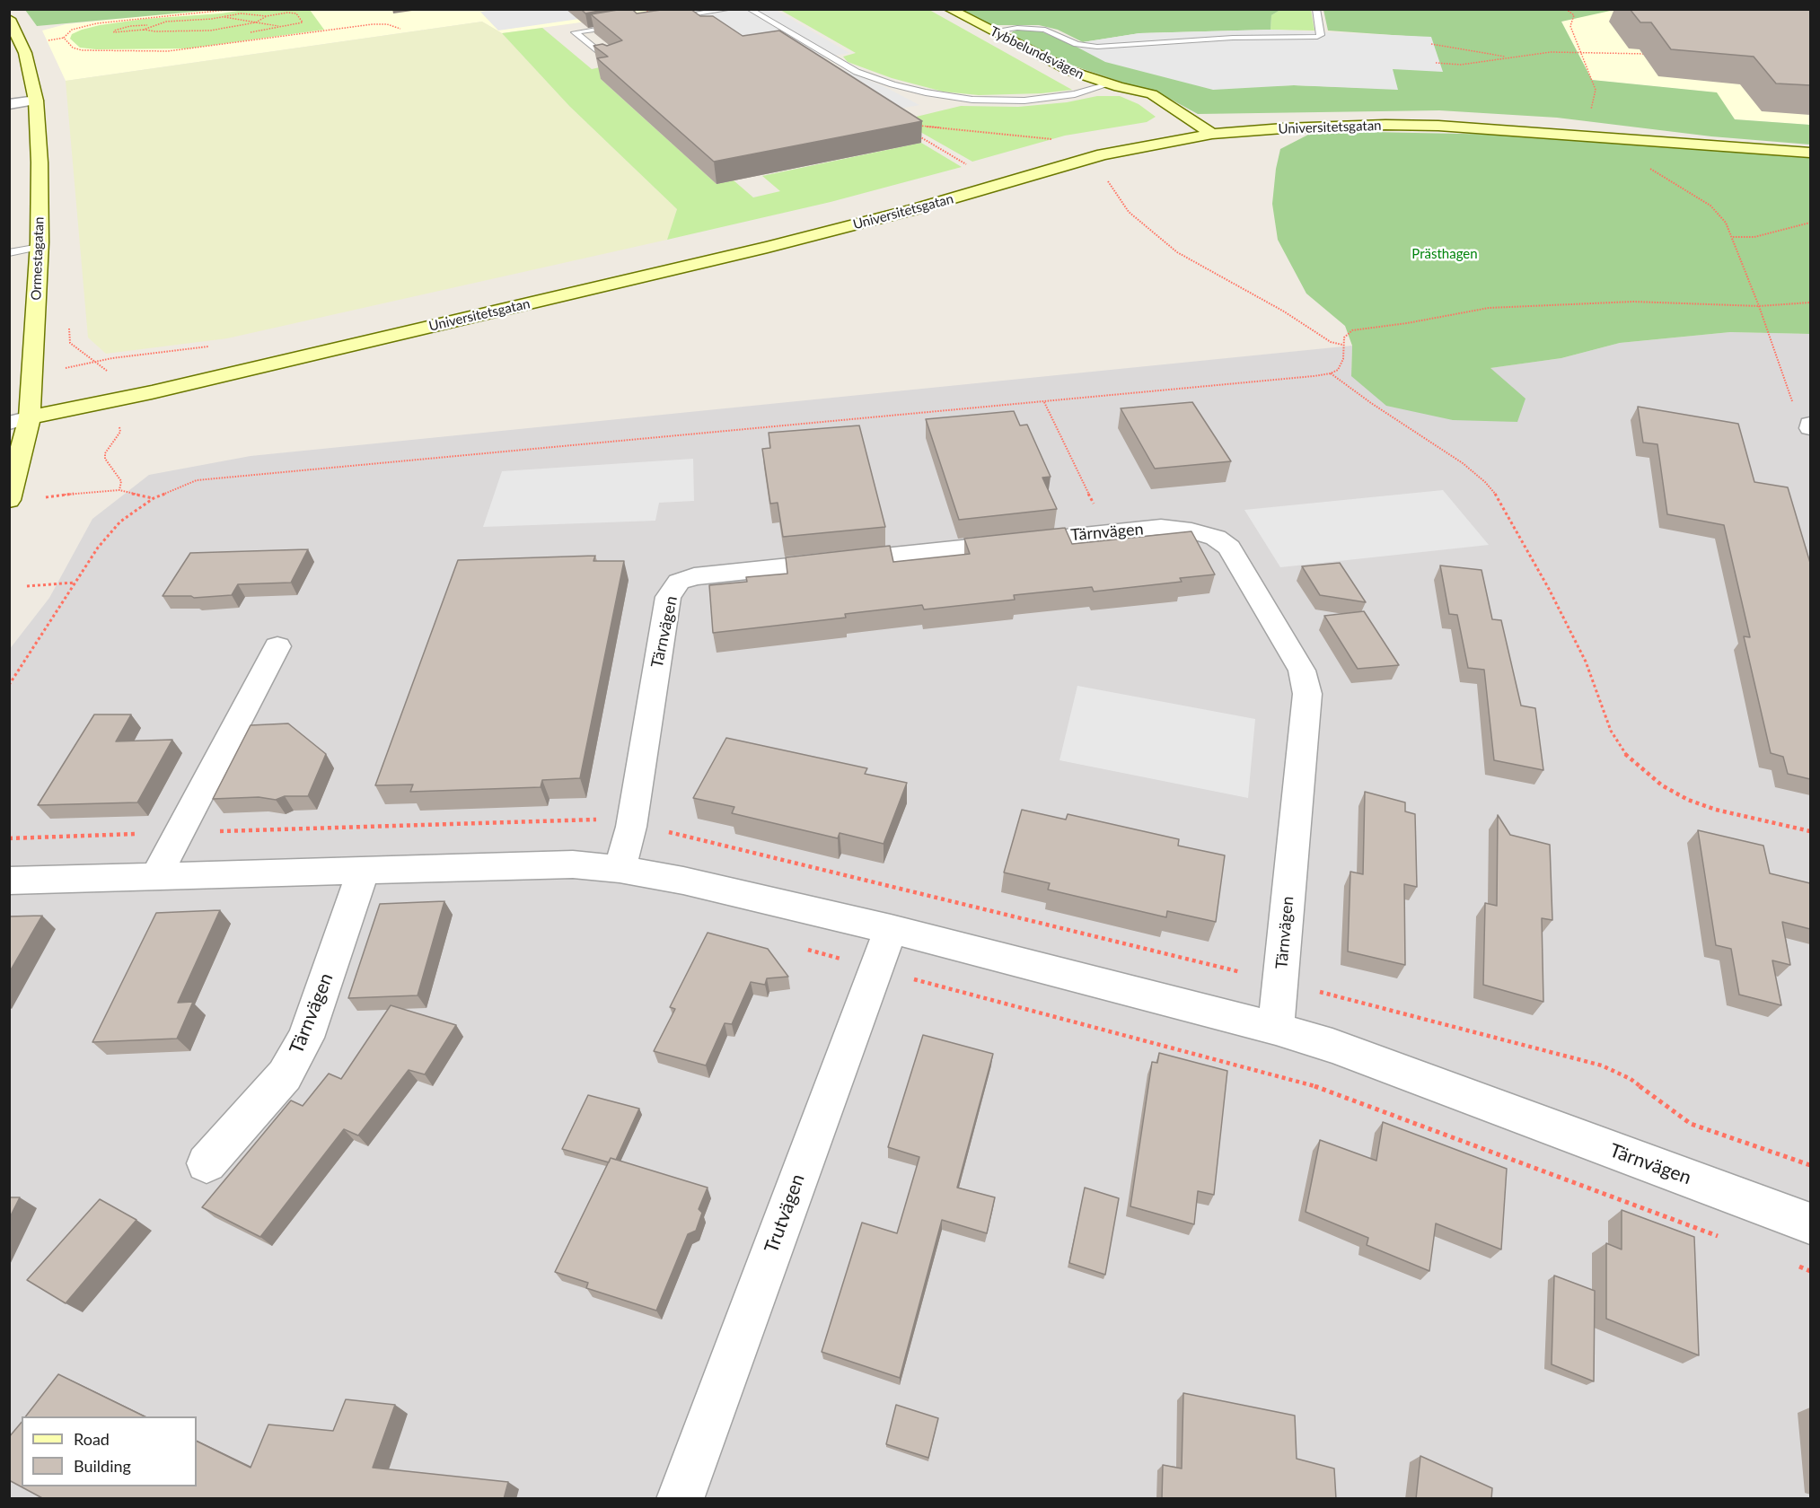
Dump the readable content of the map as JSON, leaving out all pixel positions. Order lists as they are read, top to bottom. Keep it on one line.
{"streets":{"street":["Tybbelundsvägen","Universitetsgatan","Ormestagatan","Tärnvägen","Trutvägen"]},"crossings":[["Tybbelundsvägen","Universitetsgatan"],["Universitetsgatan","Ormestagatan"],["Tärnvägen","Trutvägen"]],"parks":["Prästhagen"],"legend":["Road","Building"]}
